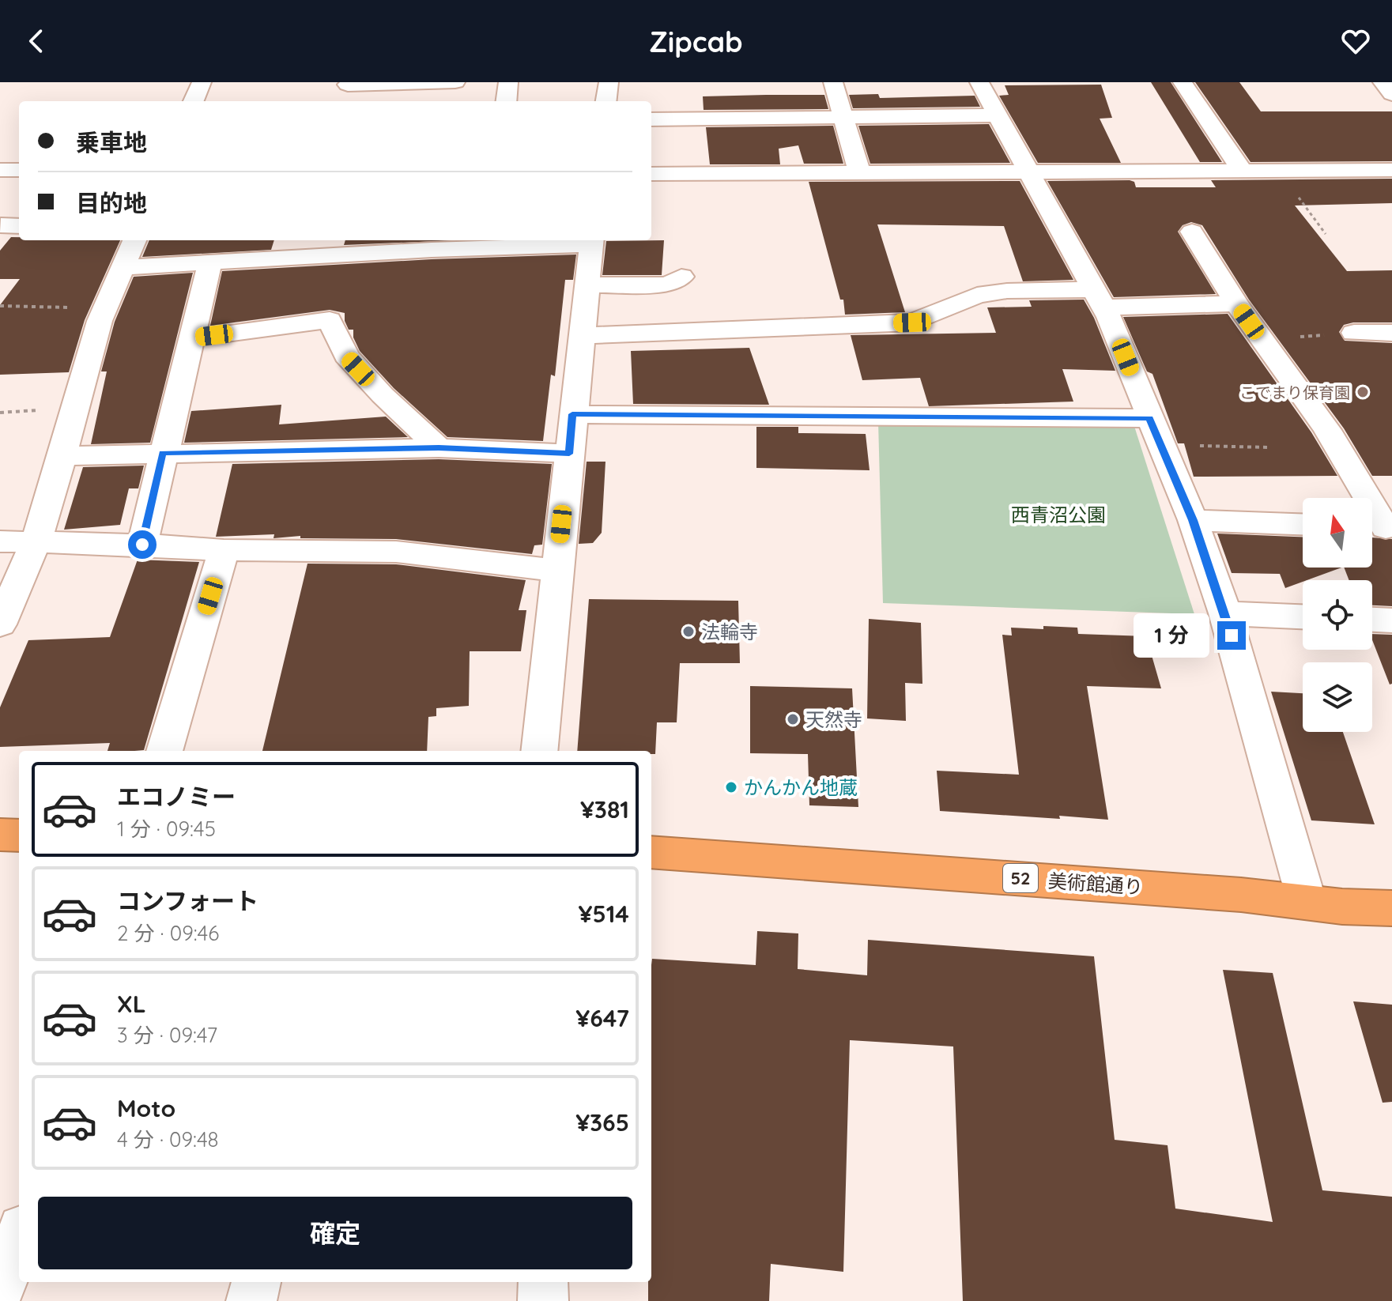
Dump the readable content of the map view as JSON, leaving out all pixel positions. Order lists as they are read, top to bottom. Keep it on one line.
{"streets":{"highway":["52","美術館通り"]},"parks":["西青沼公園"],"places":["こでまり保育園","法輪寺","天然寺","かんかん地蔵"],"north":"top","page":{"header":"Zipcab","banner":["乗車地","目的地"],"bubble":"1 分","list":[{"name":"エコノミー","note":"1 分 · 09:45","value":"¥381"},{"name":"コンフォート","note":"2 分 · 09:46","value":"¥514"},{"name":"XL","note":"3 分 · 09:47","value":"¥647"},{"name":"Moto","note":"4 分 · 09:48","value":"¥365"}],"buttons":"確定"}}
